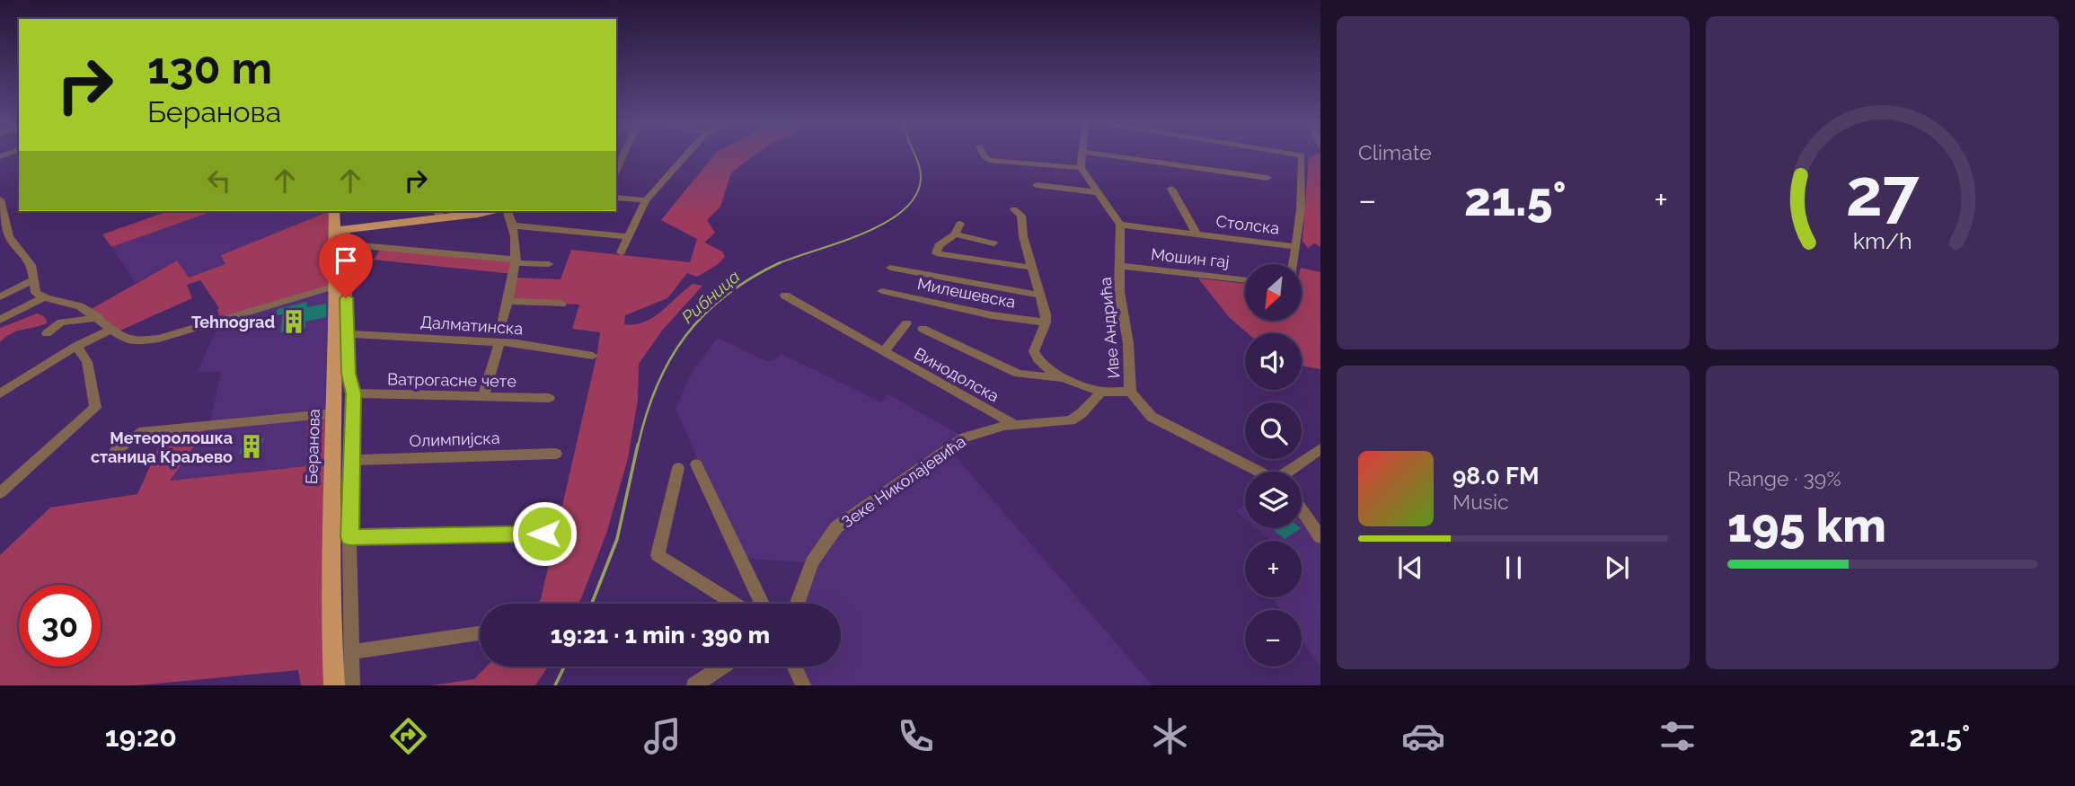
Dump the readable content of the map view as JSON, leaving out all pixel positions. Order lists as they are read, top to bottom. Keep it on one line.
{"streets":{"main road":["Беранова"],"street":["Столска","Мошин гај","Милешевска","Далматинска","Иве Андрића","Винодолска","Ватрогасне чете","Олимпијска","Зеке Николајевића"]},"crossings":[["Столска","Иве Андрића"],["Мошин гај","Иве Андрића"],["Далматинска","Беранова"],["Винодолска","Зеке Николајевића"],["Ватрогасне чете","Беранова"],["Олимпијска","Беранова"]],"water":["Рибница"],"places":{"building":["Tehnograd","Метеоролошка станица Краљево"]},"north":"bottom left","page":{"tile":["Climate",["Range · 39%","195 km"]],"turn":["130 m","Беранова"],"heat":["−","21.5°","+"],"map_buttons":["+","−"],"song":["98.0 FM","Music"],"limit":"30","trip":"19:21 · 1 min · 390 m","tabs":["19:20","21.5°"],"gauge":["27","km/h"]}}
